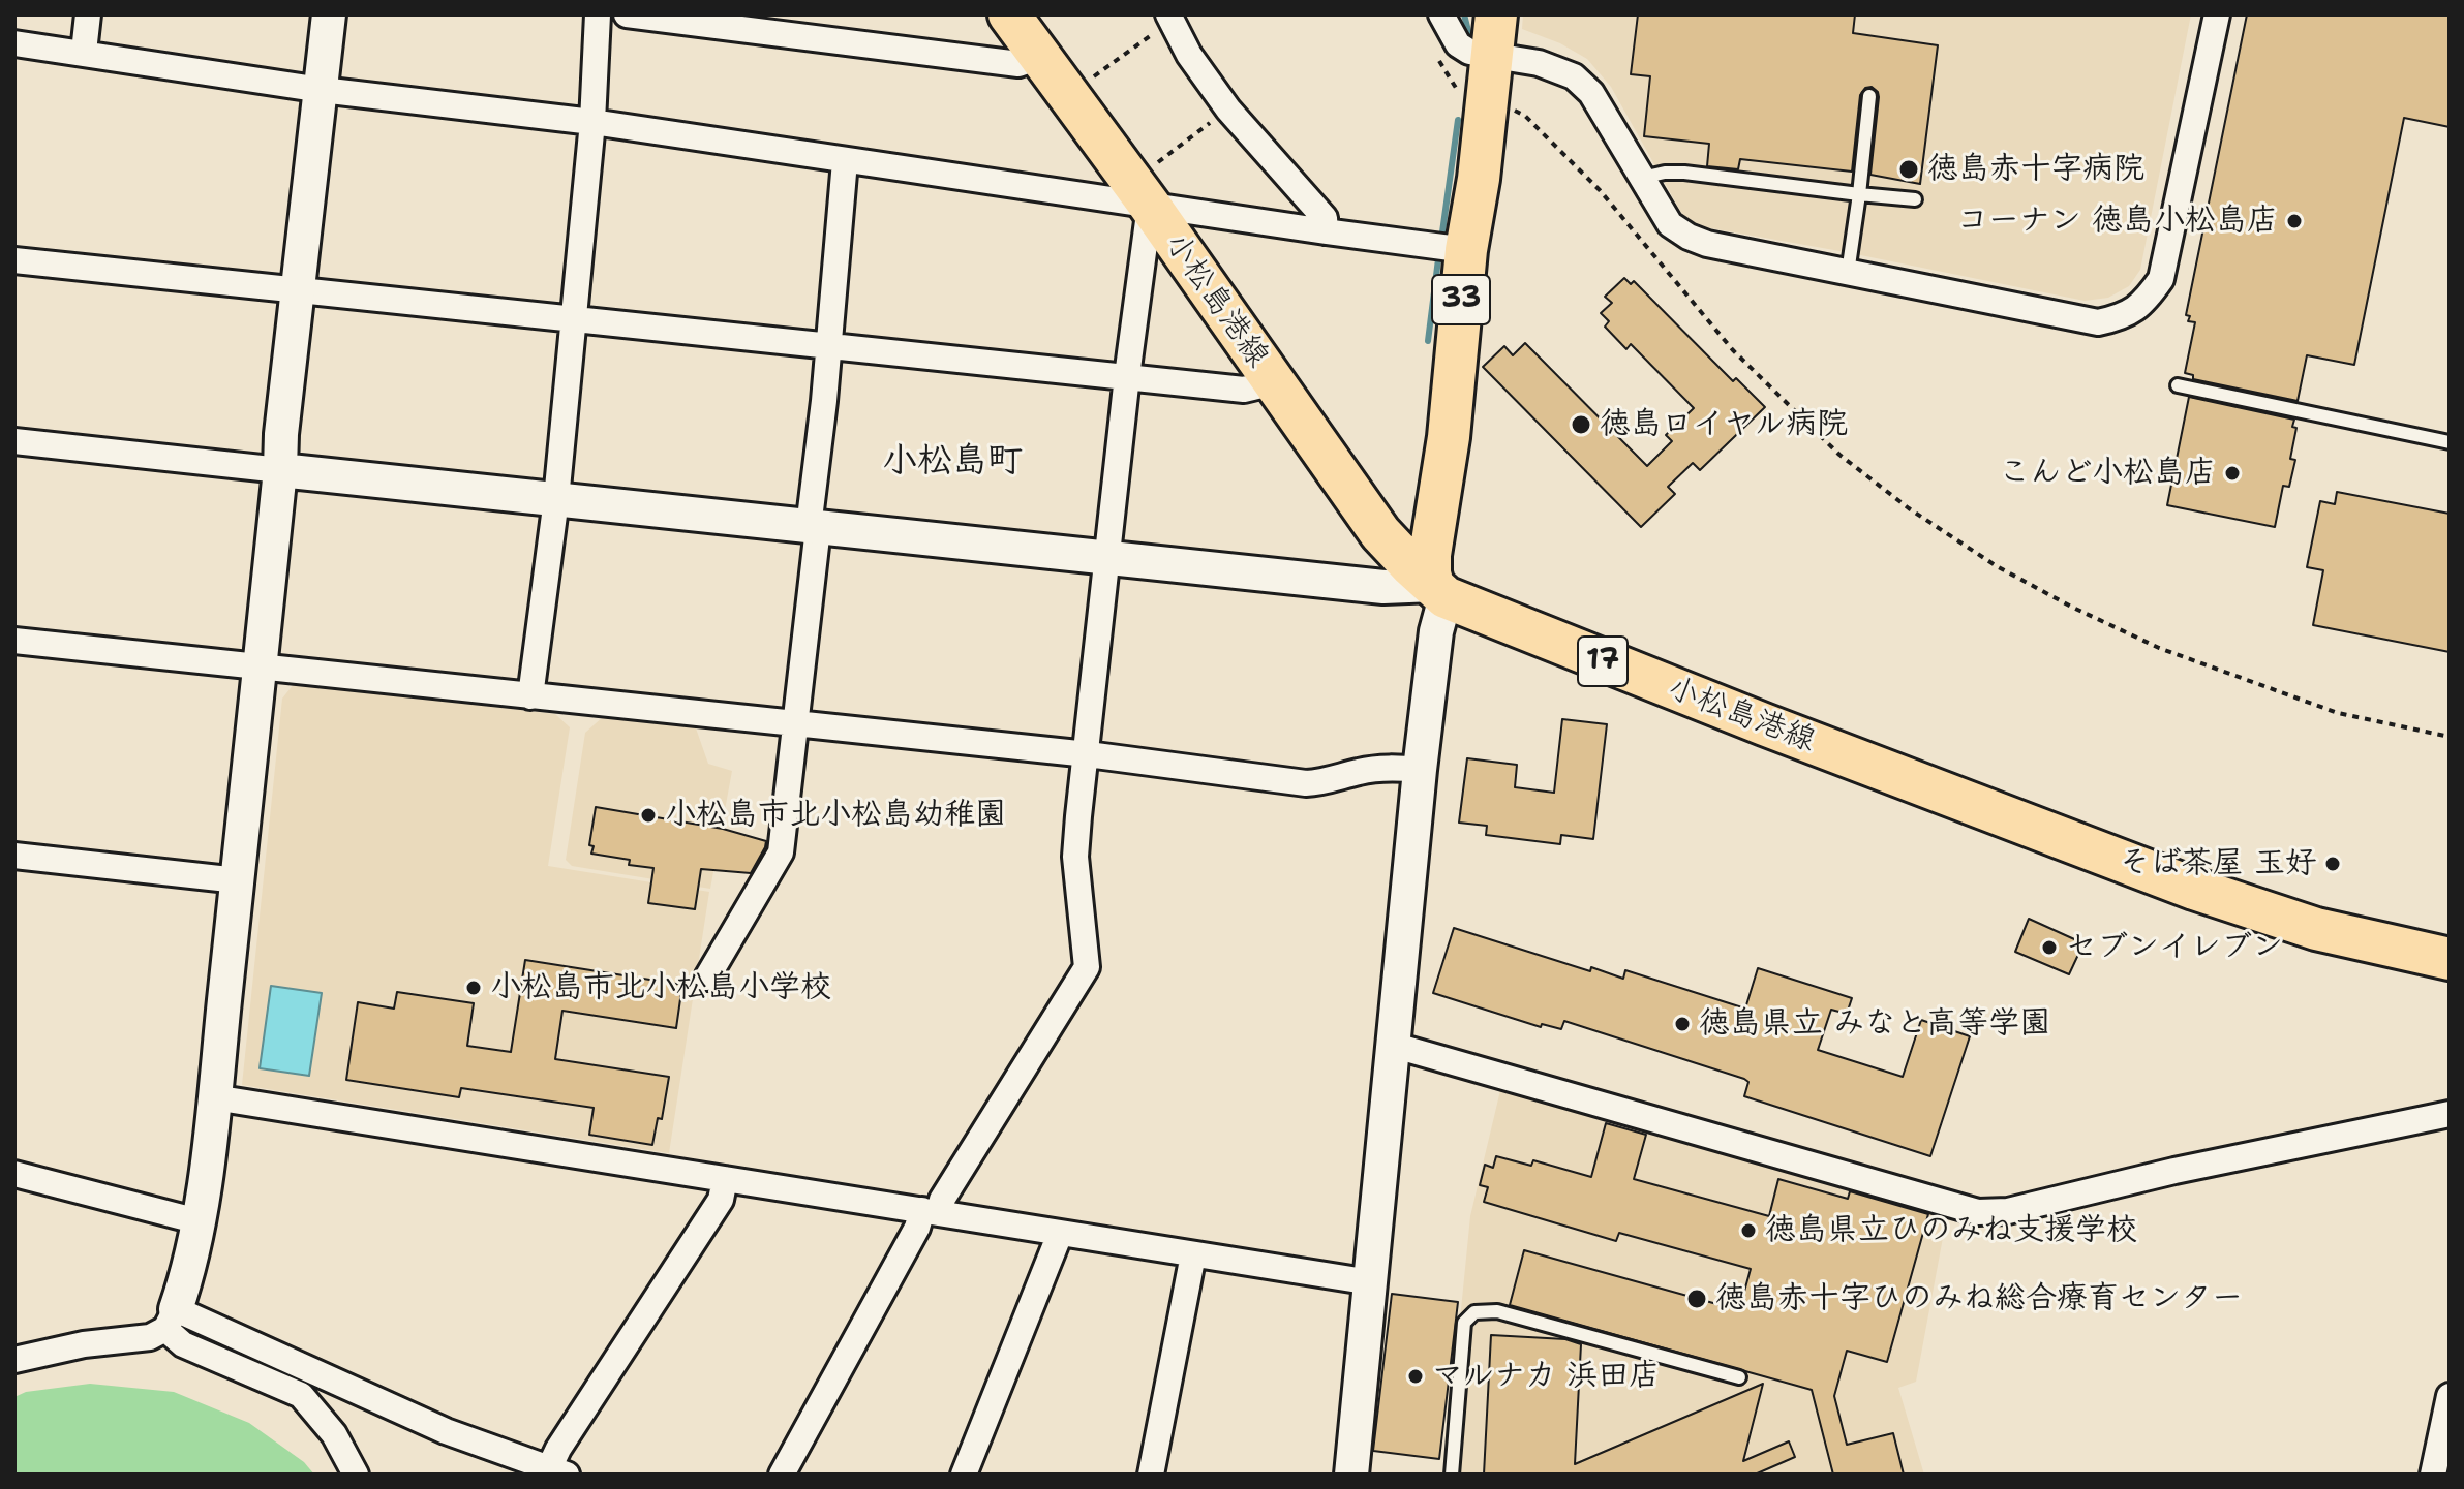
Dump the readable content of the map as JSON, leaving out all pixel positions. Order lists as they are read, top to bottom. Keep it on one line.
{"streets":{"main road":["33","小松島港線","17"]},"crossings":[["33","小松島港線"]],"districts":["小松島町"],"places":["徳島赤十字病院","コーナン 徳島小松島店","徳島ロイヤル病院","こんど小松島店","小松島市北小松島幼稚園","そば茶屋 玉好","セブンイレブン","小松島市北小松島小学校","徳島県立 みなと高等学園","徳島県立ひのみね支援学校","徳島赤十字ひのみね総合療育センター","マルナカ 浜田店"]}
